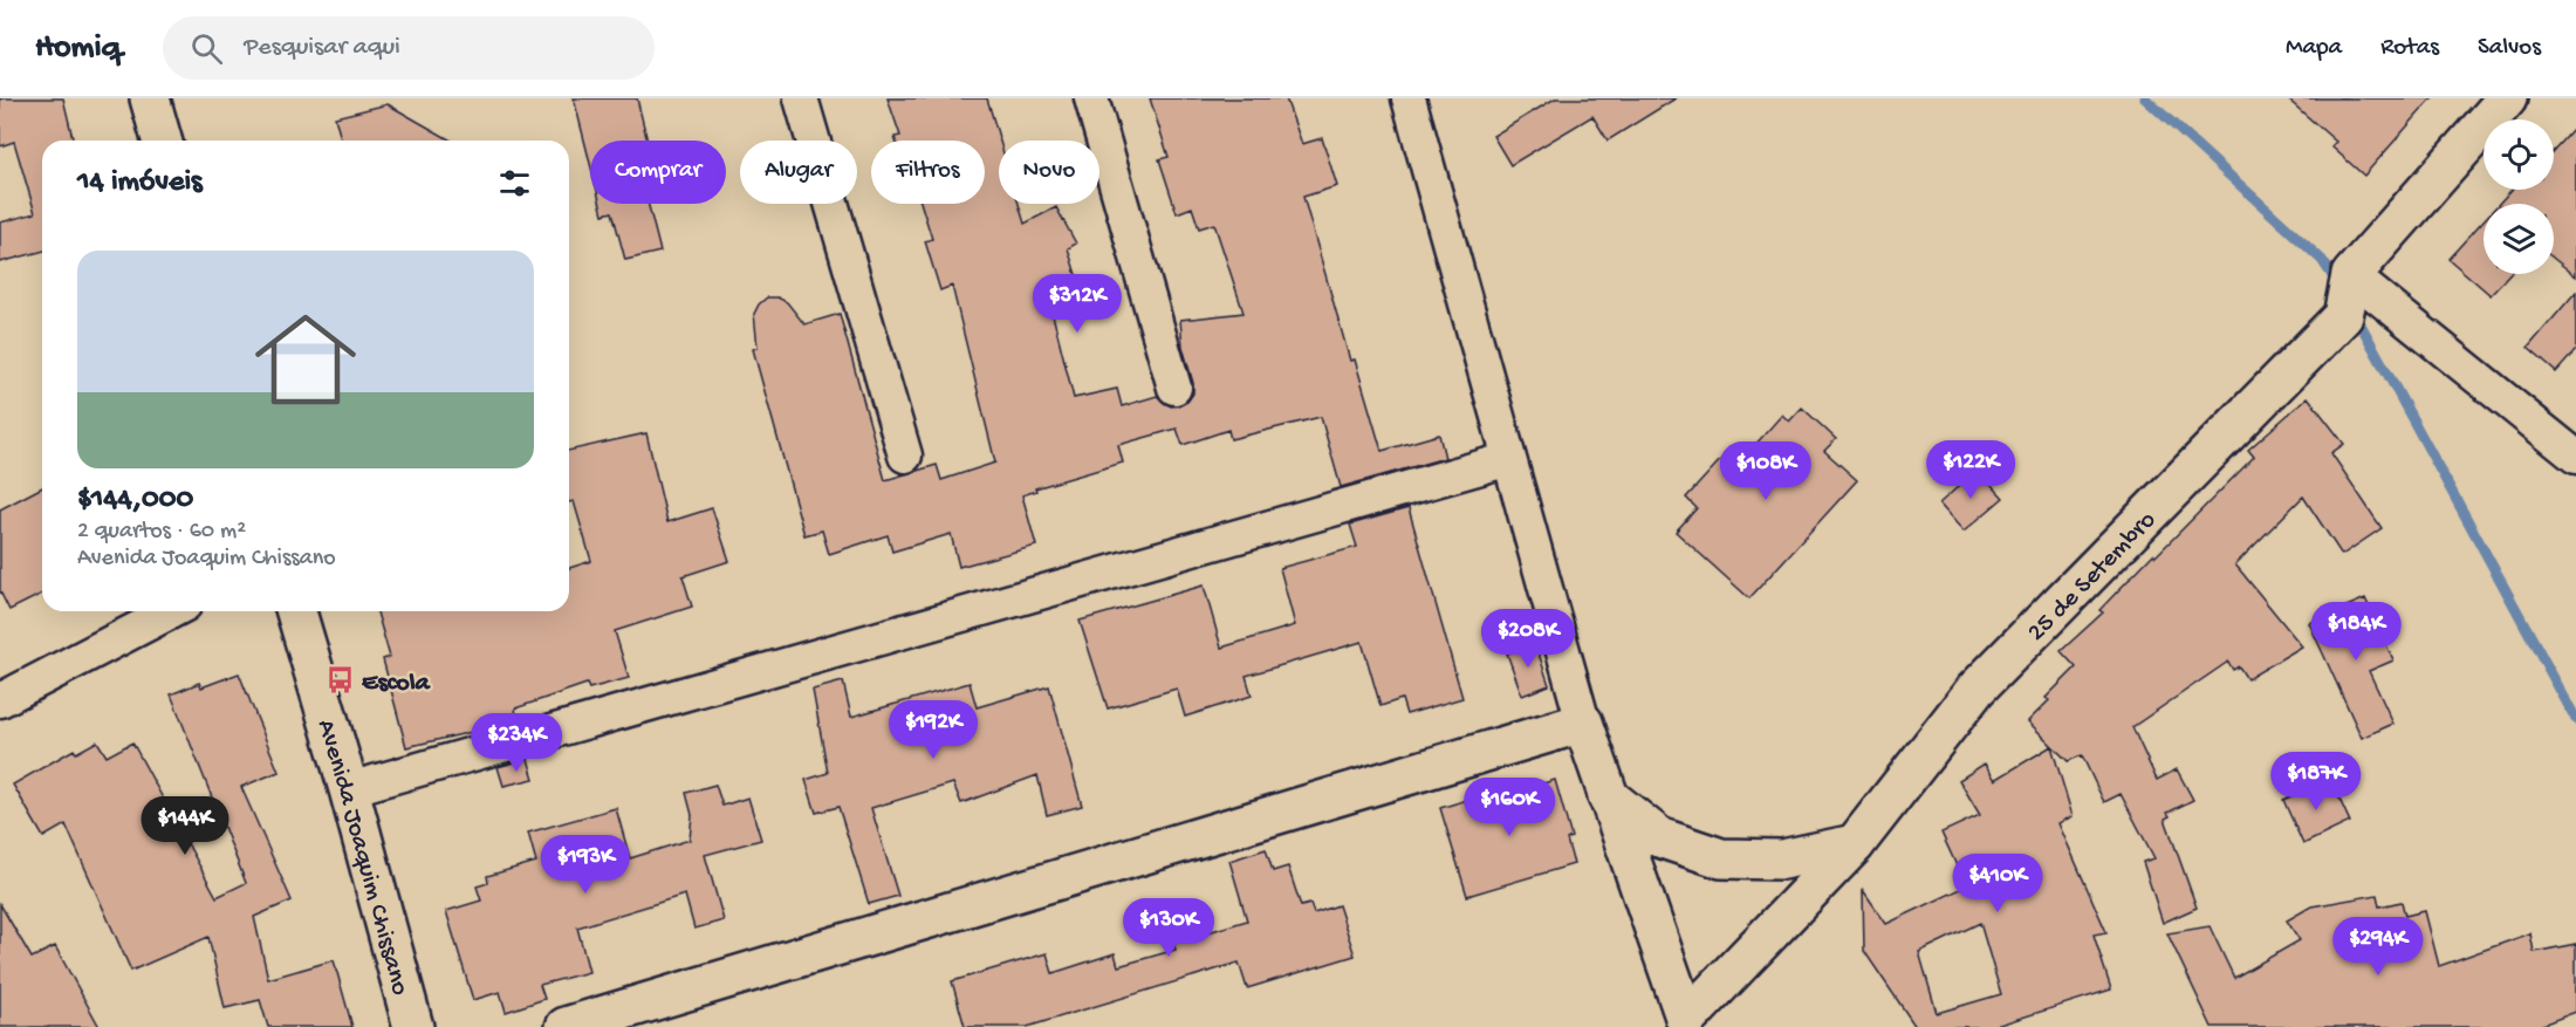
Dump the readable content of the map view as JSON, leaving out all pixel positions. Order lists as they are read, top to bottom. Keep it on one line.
{"streets":{"street":["25 de Setembro","Avenida Joaquim Chissano"]},"places":{"bus stop":["Escola"]},"page":{"header":"Homiq","search":"Pesquisar aqui","nav":["Mapa","Rotas","Salvos"],"chip":["Comprar","Alugar","Filtros","Novo"],"heading":"14 imóveis","list":[{"name":"$144,000","note":"2 quartos · 60 m² · Avenida Joaquim Chissano"}],"price":["$312K","$122K","$108K","$184K","$208K","$192K","$234K","$187K","$160K","$144K","$193K","$410K","$130K","$294K"]}}
